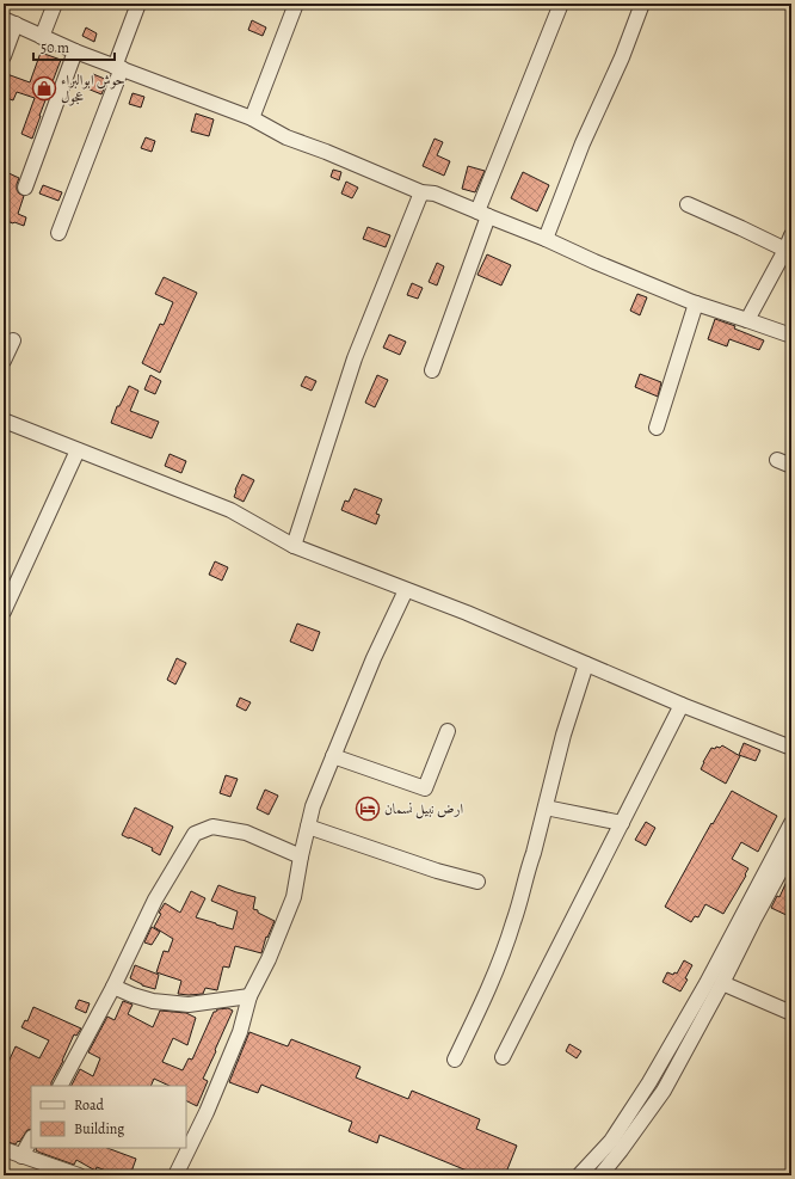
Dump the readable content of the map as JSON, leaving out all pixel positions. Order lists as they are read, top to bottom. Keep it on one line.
{"places":{"shop":["حوش ابوالبراء عجول"],"hotel":["ارض نبيل نسمان"]},"legend":["Road","Building"],"scale_bar":"50 m"}
